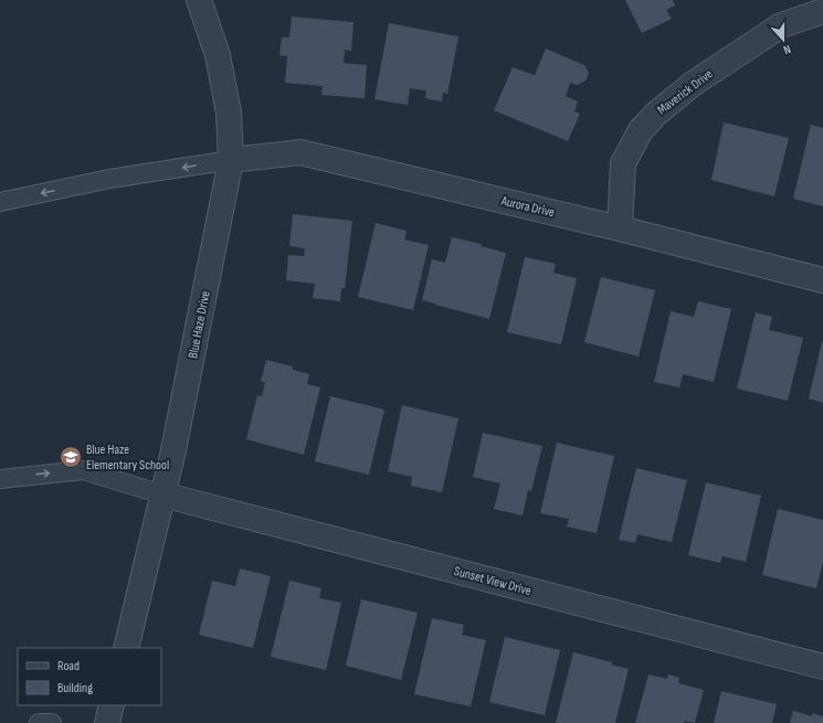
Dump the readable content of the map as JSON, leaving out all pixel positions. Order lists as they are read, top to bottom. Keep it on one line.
{"streets":{"street":["Maverick Drive","Aurora Drive","Blue Haze Drive","Sunset View Drive"]},"crossings":[["Maverick Drive","Aurora Drive"],["Aurora Drive","Blue Haze Drive"],["Blue Haze Drive","Sunset View Drive"]],"places":{"school or university":["Blue Haze Elementary School"]},"legend":["Road","Building"],"north":"bottom"}
